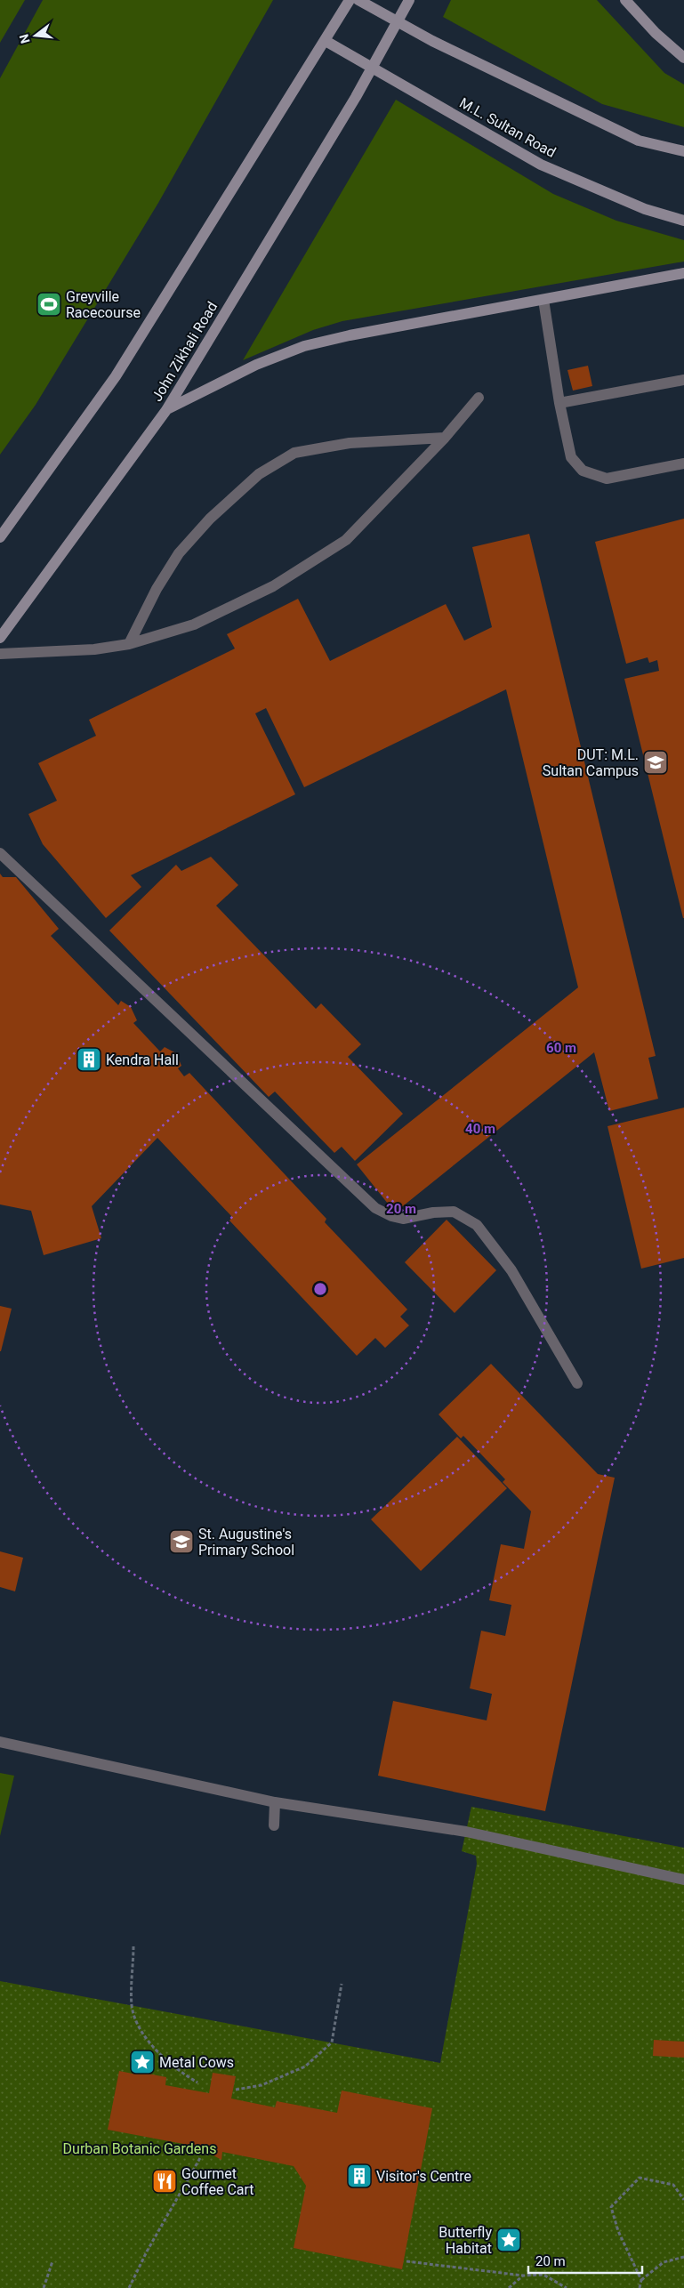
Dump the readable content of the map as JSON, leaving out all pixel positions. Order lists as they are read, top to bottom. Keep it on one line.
{"streets":{"main road":["M.L. Sultan Road","John Zikhali Road"]},"crossings":[["M.L. Sultan Road","John Zikhali Road"]],"parks":["Durban Botanic Gardens"],"places":{"sports":["Greyville Racecourse"],"school or university":["DUT: M.L. Sultan Campus","St. Augustine's Primary School"],"building":["Kendra Hall","Visitor's Centre"],"place":["Metal Cows","Butterfly Habitat"],"restaurant":["Gourmet Coffee Cart"]},"scale_bar":"20 m","north":"left","rings":["60 m","40 m","20 m"]}
